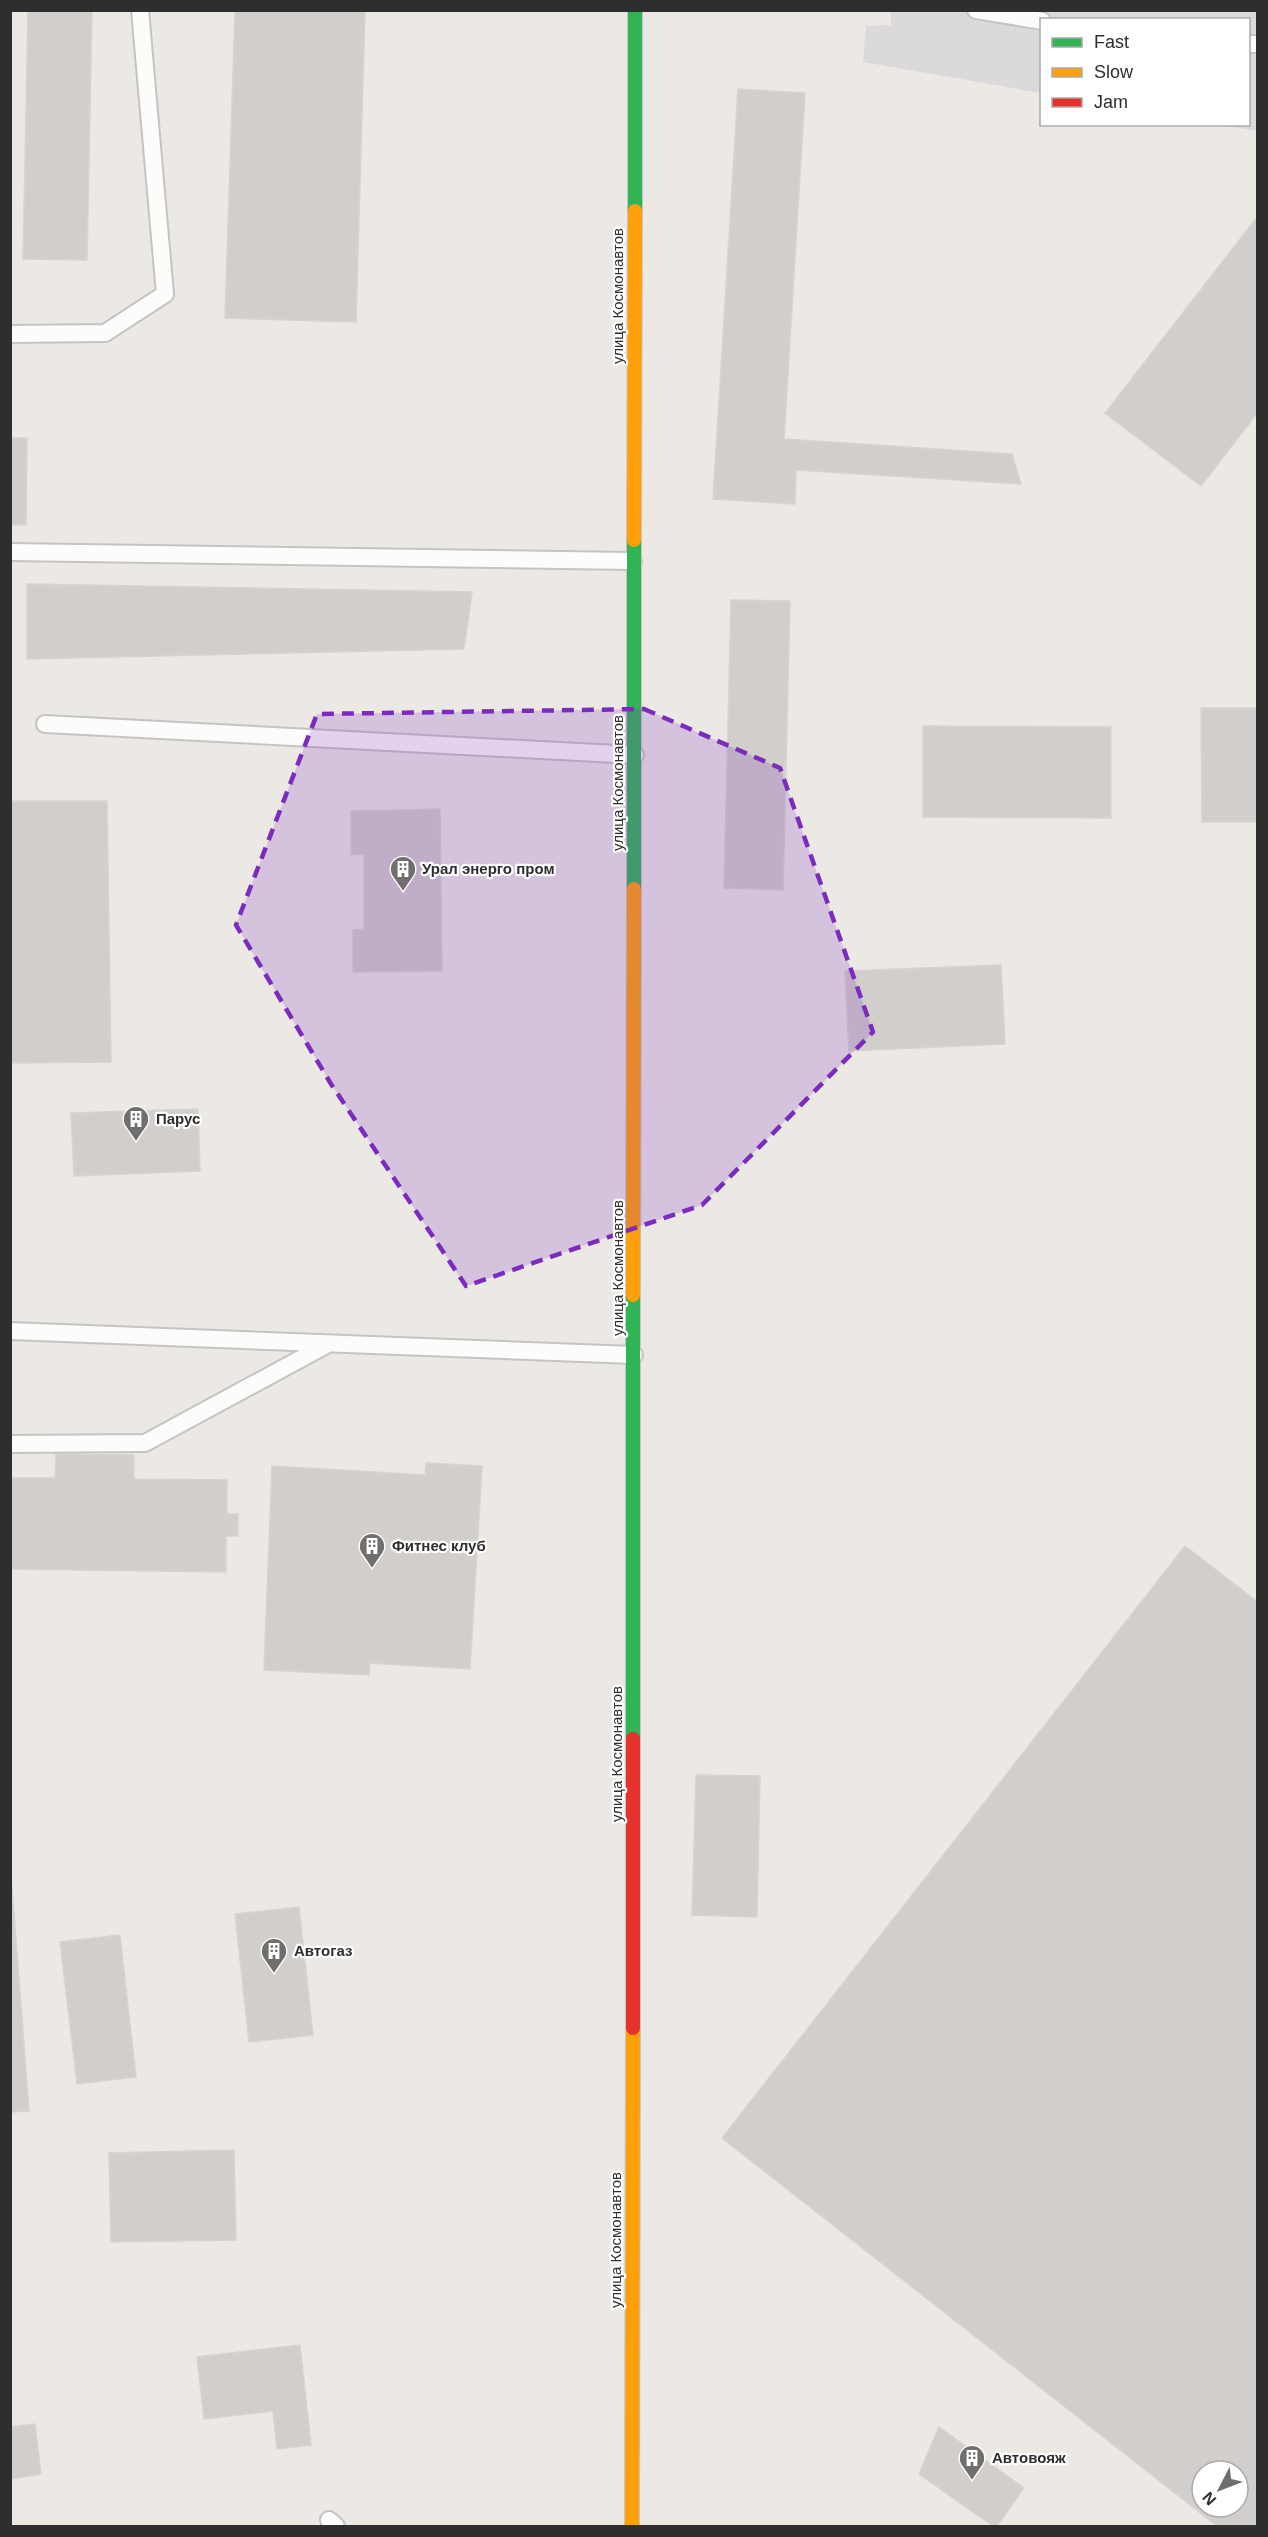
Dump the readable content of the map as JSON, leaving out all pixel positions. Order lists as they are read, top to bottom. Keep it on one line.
{"streets":{"main road":["улица Космонавтов"]},"places":{"building":["Урал энерго пром","Парус","Фитнес клуб","Автогаз","Автовояж"]},"legend":["Fast","Slow","Jam"],"north":"bottom left"}
